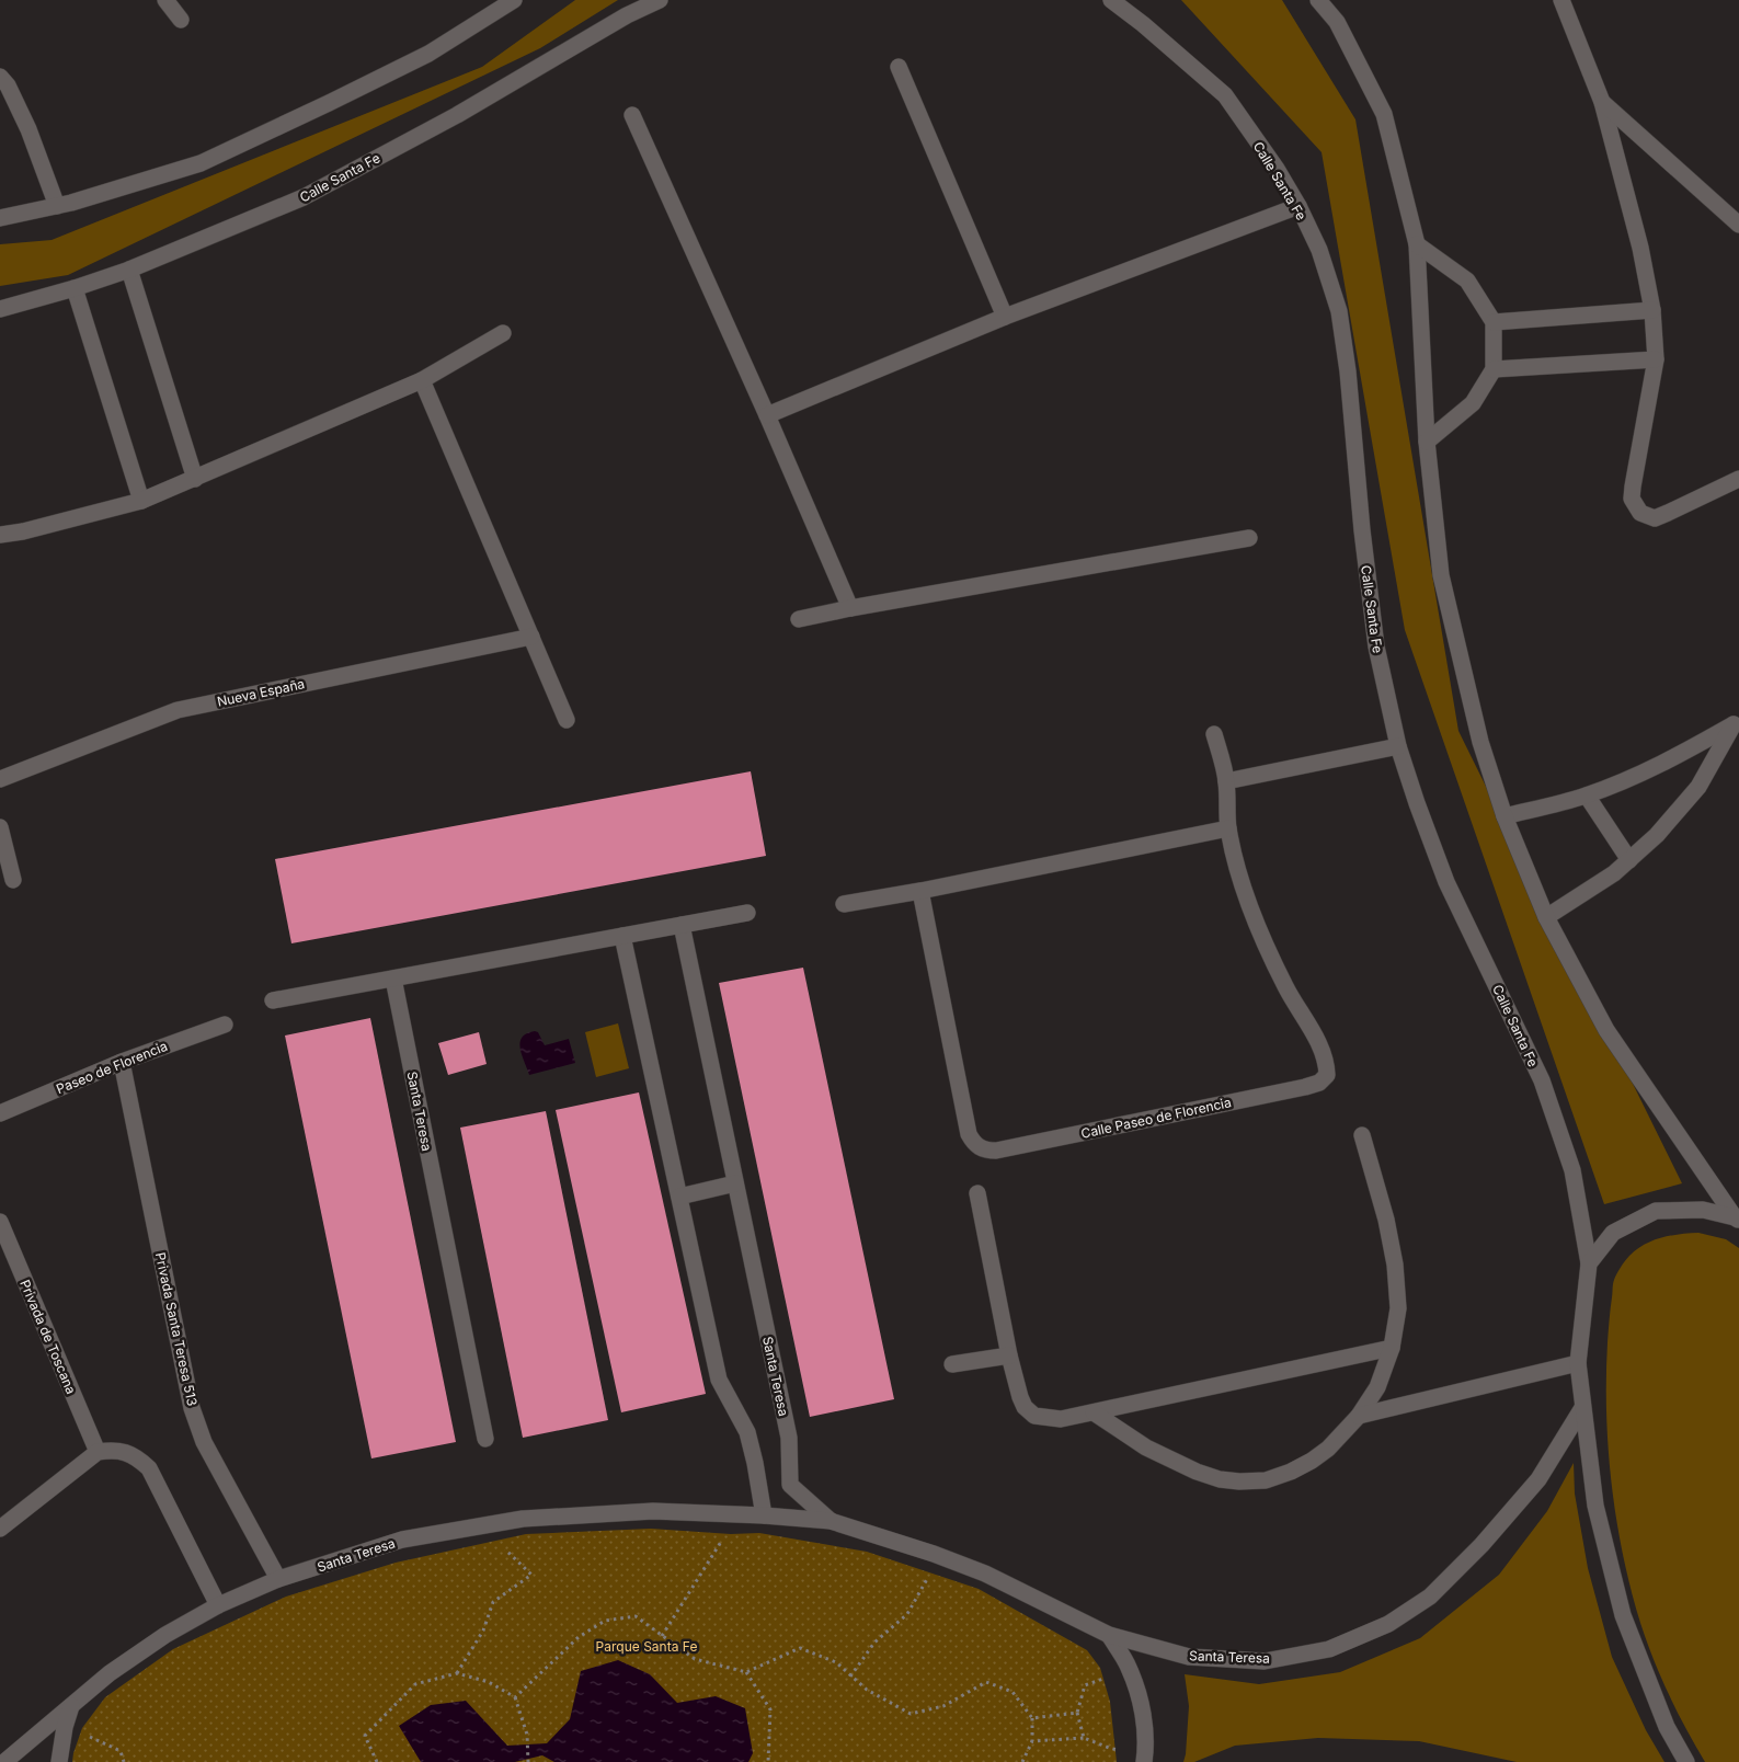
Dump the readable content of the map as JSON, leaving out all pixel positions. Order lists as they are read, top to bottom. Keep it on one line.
{"streets":{"street":["Calle Santa Fe","Nueva España","Paseo de Florencia","Santa Teresa","Calle Paseo de Florencia","Privada Santa Teresa 513","Privada de Toscana"]},"crossings":[["Calle Santa Fe","Santa Teresa"],["Paseo de Florencia","Privada Santa Teresa 513"],["Santa Teresa","Privada Santa Teresa 513"]],"parks":["Parque Santa Fe"]}
